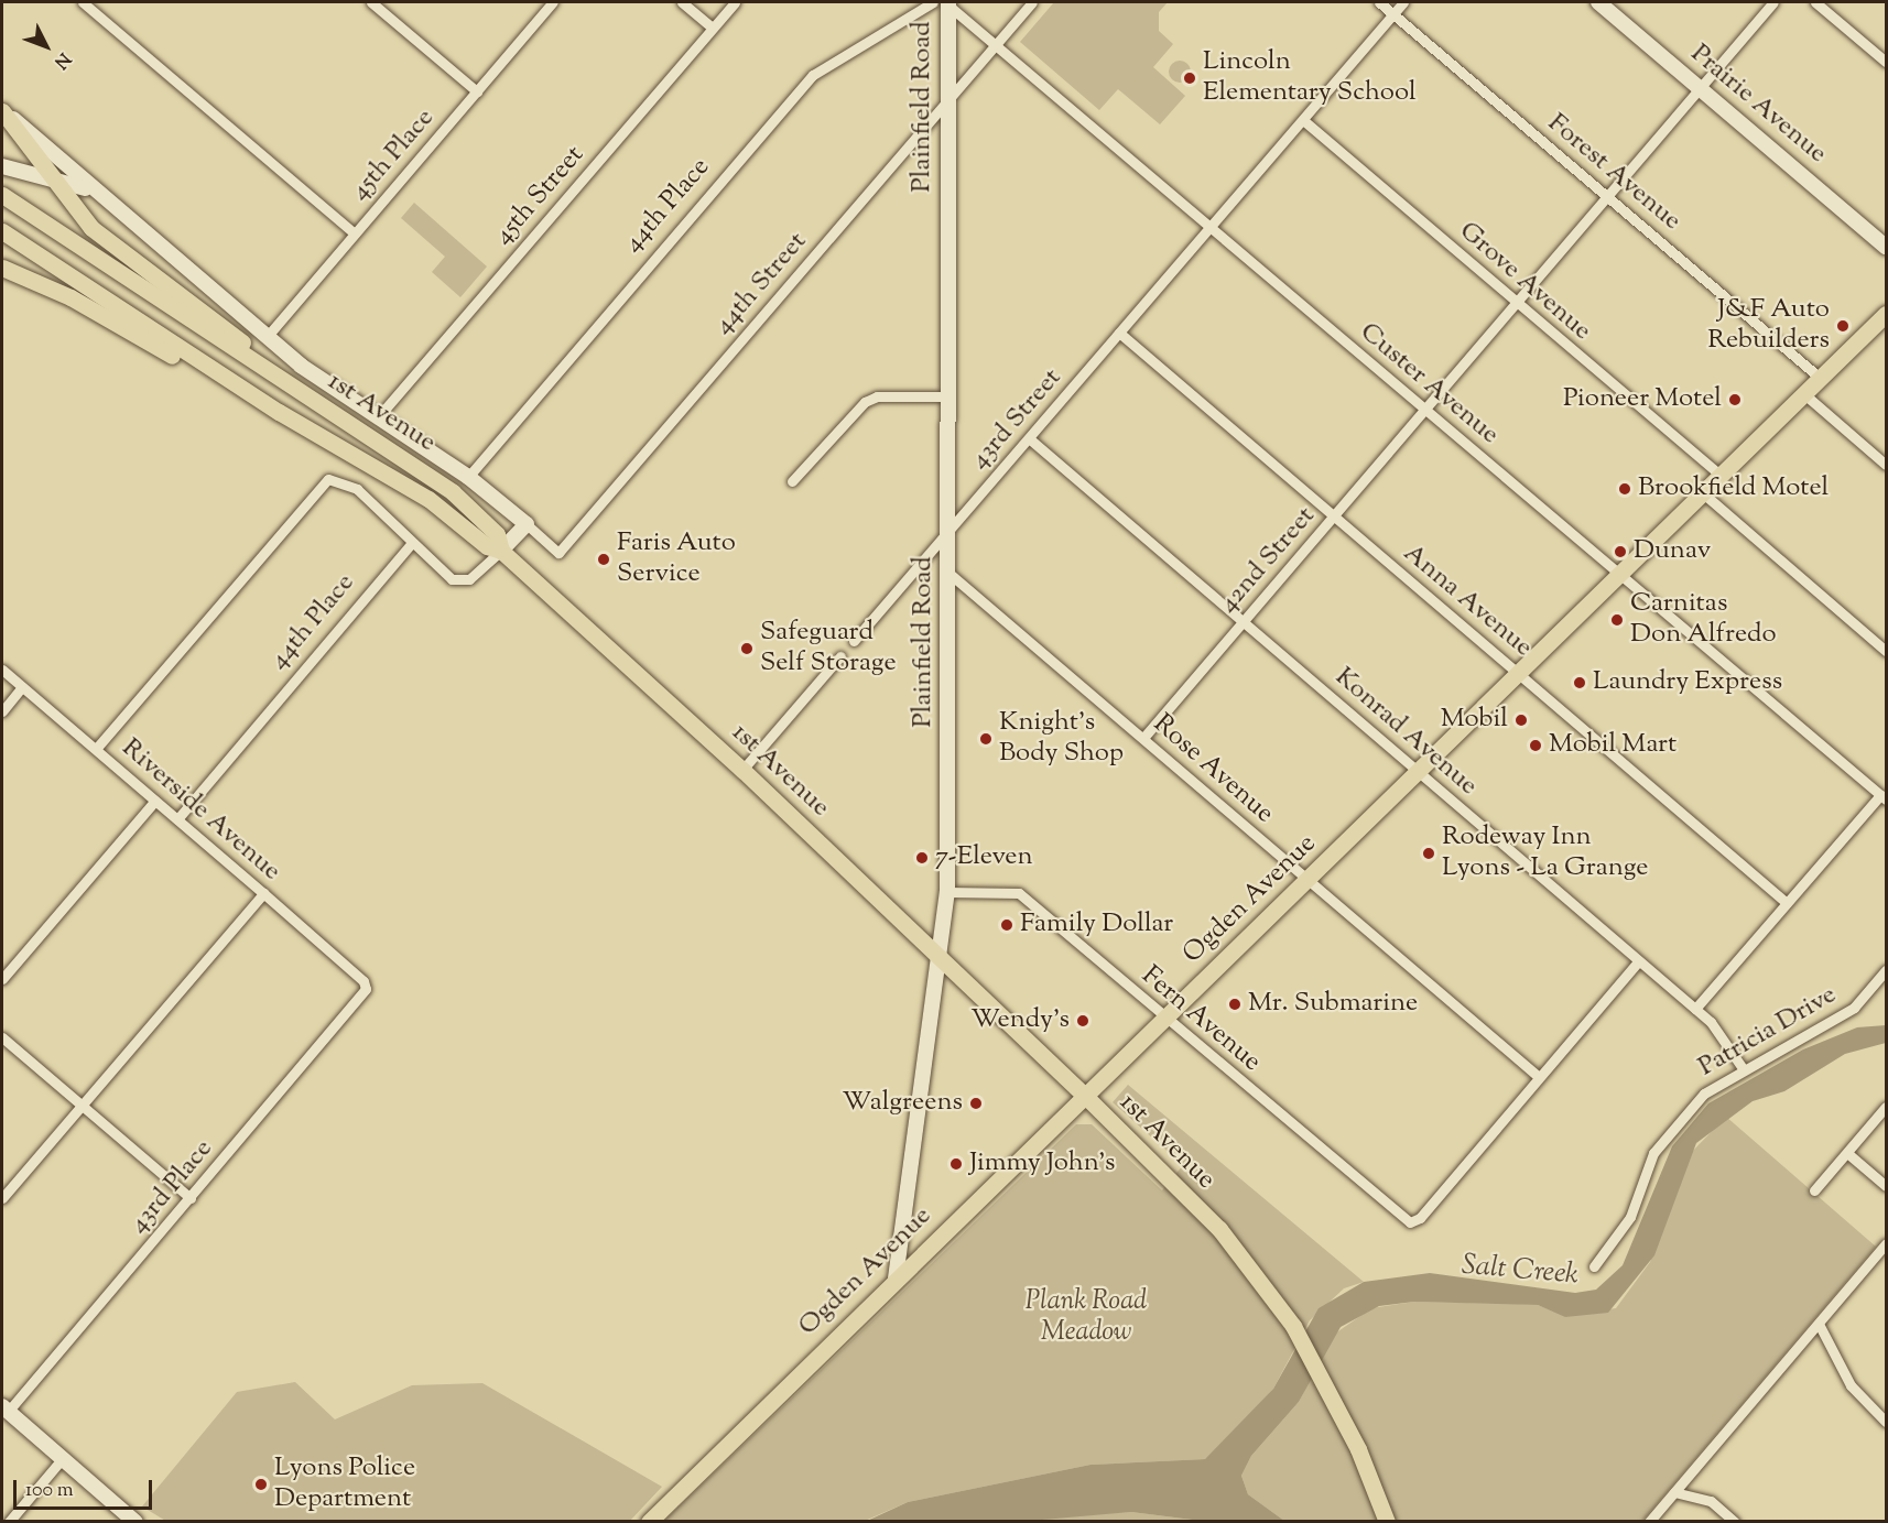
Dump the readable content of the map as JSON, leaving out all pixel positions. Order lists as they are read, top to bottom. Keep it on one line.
{"streets":{"main road":["1st Avenue","Ogden Avenue"],"street":["Prairie Avenue","Plainfield Road","45th Place","Forest Avenue","45th Street","44th Place","Grove Avenue","44th Street","Custer Avenue","43rd Street","42nd Street","Anna Avenue","Konrad Avenue","Rose Avenue","Riverside Avenue","Fern Avenue","Patricia Drive","43rd Place"]},"crossings":[["Prairie Avenue","42nd Street"],["Plainfield Road","44th Street"],["Plainfield Road","Custer Avenue"],["Plainfield Road","1st Avenue"],["Plainfield Road","43rd Street"],["Plainfield Road","Rose Avenue"],["Plainfield Road","Ogden Avenue"],["Plainfield Road","Fern Avenue"],["Forest Avenue","43rd Street"],["Forest Avenue","42nd Street"],["Forest Avenue","Ogden Avenue"],["44th Place","Riverside Avenue"],["Grove Avenue","43rd Street"],["Grove Avenue","42nd Street"],["Grove Avenue","Ogden Avenue"],["44th Street","Custer Avenue"],["Custer Avenue","43rd Street"],["Custer Avenue","42nd Street"],["Custer Avenue","Ogden Avenue"],["1st Avenue","Ogden Avenue"],["43rd Street","Anna Avenue"],["43rd Street","Konrad Avenue"],["42nd Street","Anna Avenue"],["42nd Street","Konrad Avenue"],["42nd Street","Rose Avenue"],["Anna Avenue","Ogden Avenue"],["Konrad Avenue","Ogden Avenue"],["Konrad Avenue","Patricia Drive"],["Rose Avenue","Ogden Avenue"],["Rose Avenue","Fern Avenue"],["Riverside Avenue","43rd Place"],["Ogden Avenue","Fern Avenue"]],"water":["Salt Creek"],"parks":["Plank Road Meadow"],"places":["Lincoln Elementary School","J&F Auto Rebuilders","Pioneer Motel","Brookfield Motel","Dunav","Faris Auto Service","Carnitas Don Alfredo","Safeguard Self Storage","Laundry Express","Mobil","Knight's Body Shop","Mobil Mart","Rodeway Inn Lyons - La Grange","7-Eleven","Family Dollar","Mr. Submarine","Wendy's","Walgreens","Jimmy John's","Lyons Police Department"],"scale_bar":"100 m","north":"bottom right"}
